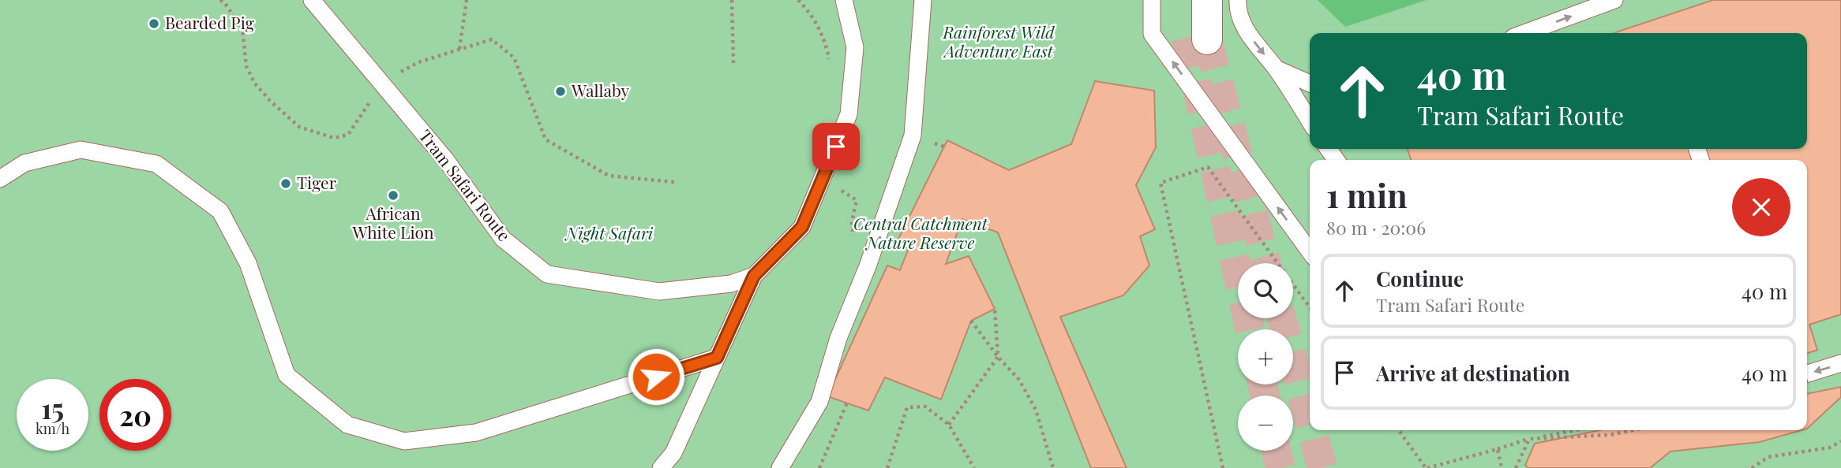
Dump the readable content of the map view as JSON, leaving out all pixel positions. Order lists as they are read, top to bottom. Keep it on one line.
{"streets":{"lane":["Tram Safari Route"]},"parks":["Rainforest Wild Adventure East","Central Catchment Nature Reserve","Night Safari"],"places":["Bearded Pig","Wallaby","Tiger","African White Lion"],"page":{"turn":["40 m","Tram Safari Route"],"heading":["1 min","80 m · 20:06"],"list":[{"name":"Continue","note":"Tram Safari Route","value":"40 m"},{"name":"Arrive at destination","value":"40 m"}],"map_buttons":["+","−"],"speed":"15 km/h","limit":"20"}}
